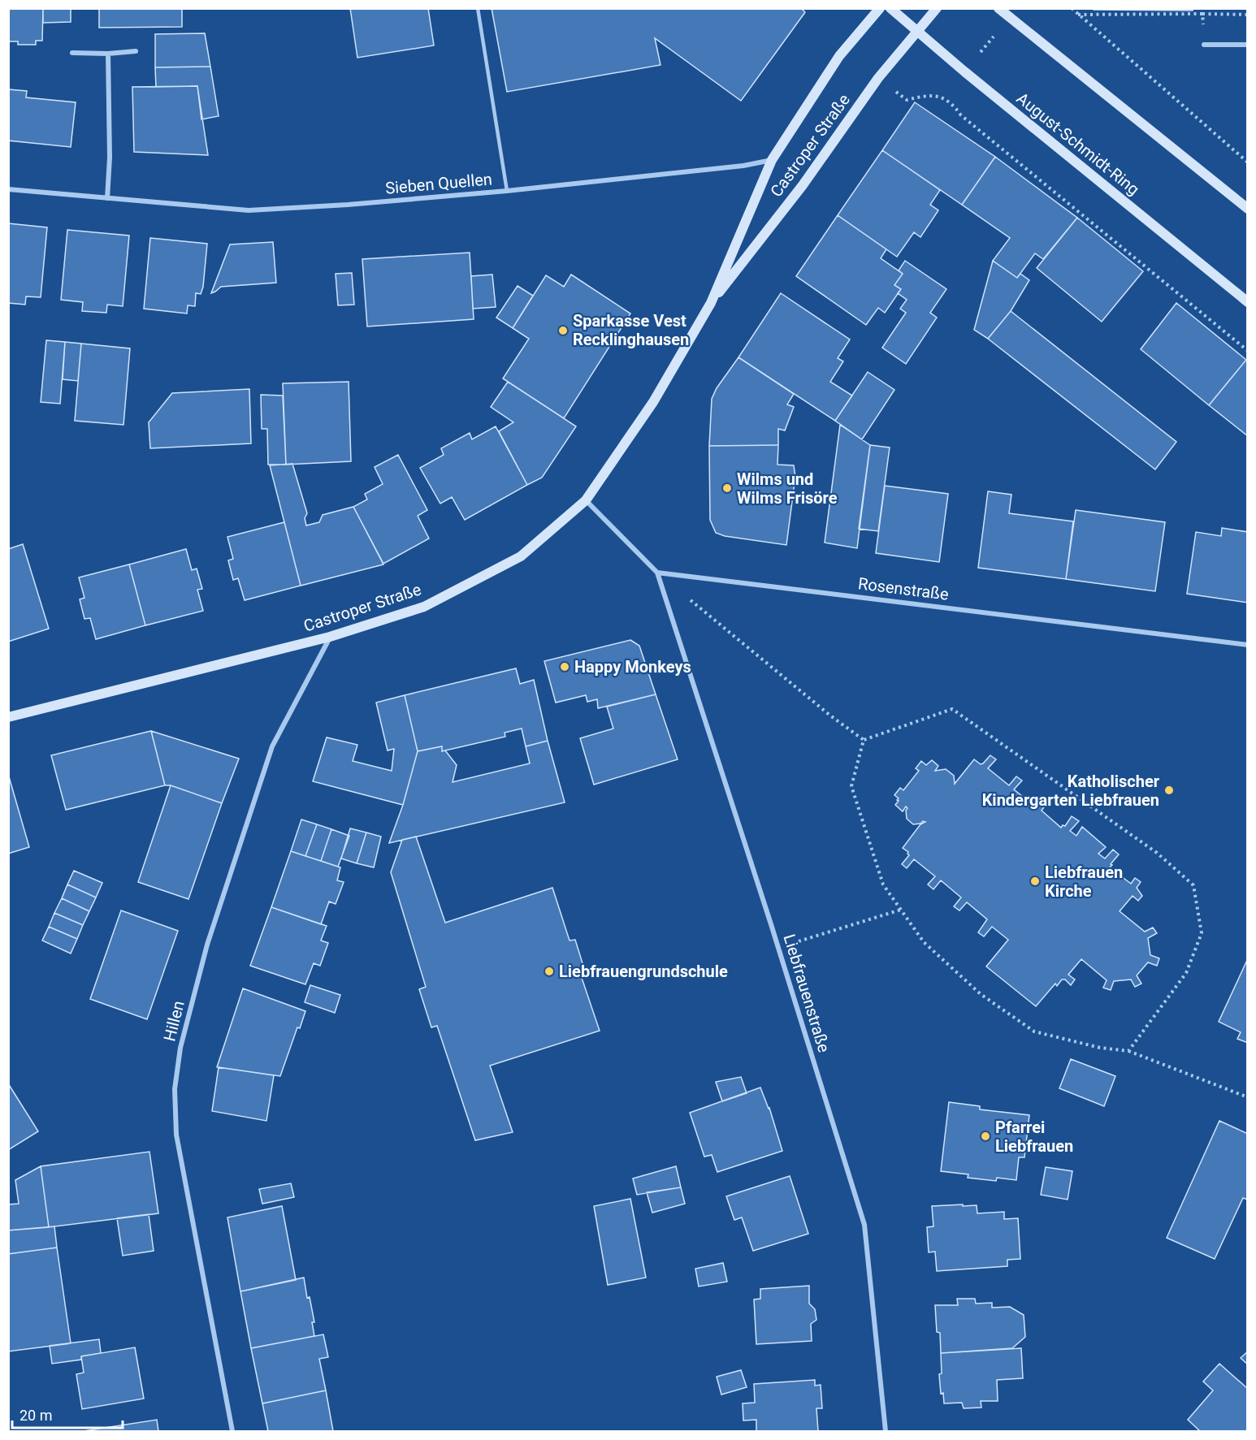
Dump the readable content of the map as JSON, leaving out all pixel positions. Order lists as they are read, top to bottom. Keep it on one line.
{"streets":{"main road":["August-Schmidt-Ring","Castroper Straße"],"street":["Sieben Quellen","Rosenstraße","Liebfrauenstraße","Hillen"]},"crossings":[["August-Schmidt-Ring","Castroper Straße"],["Castroper Straße","Sieben Quellen"],["Castroper Straße","Hillen"],["Rosenstraße","Liebfrauenstraße"]],"places":["Sparkasse Vest Recklinghausen","Wilms und Wilms Frisöre","Happy Monkeys","Katholischer Kindergarten Liebfrauen","Liebfrauen Kirche","Liebfrauengrundschule","Pfarrei Liebfrauen"],"scale_bar":"20 m"}
